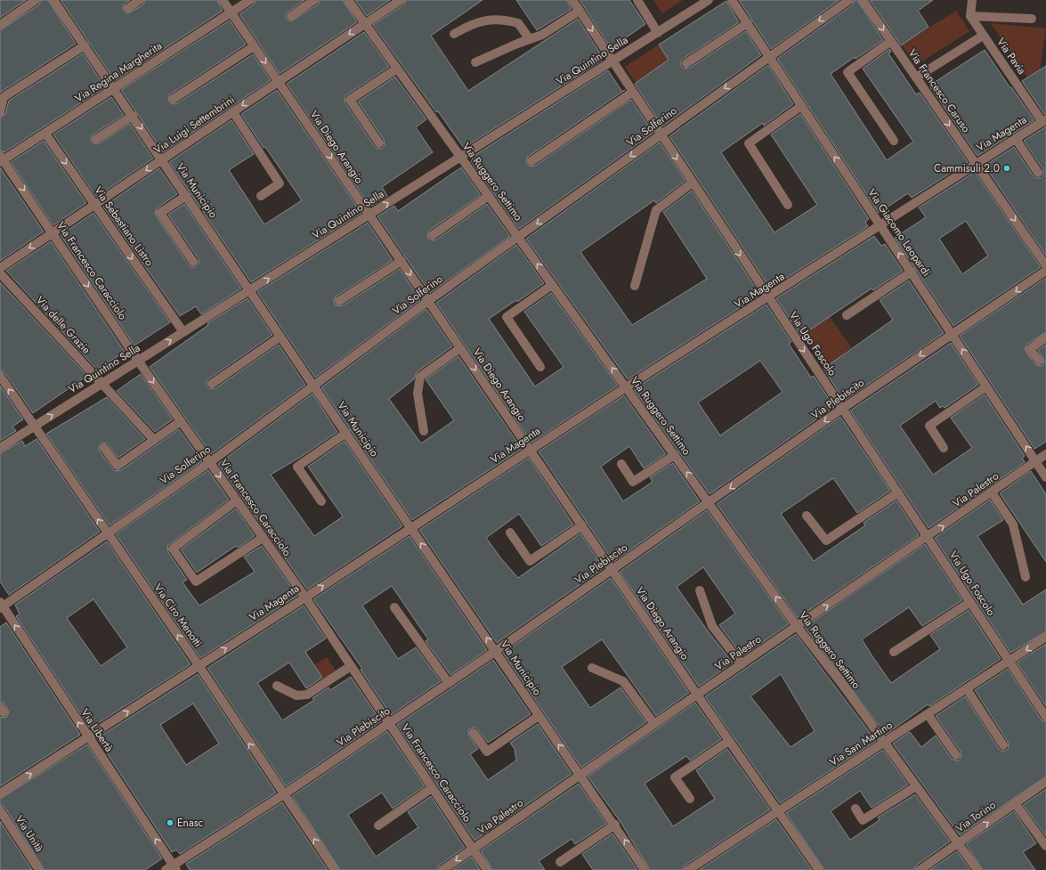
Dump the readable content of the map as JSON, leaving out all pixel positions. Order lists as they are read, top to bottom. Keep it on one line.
{"streets":{"street":["Via Pavia","Via Quintino Sella","Via Regina Margherita","Via Francesco Caruso","Via Luigi Settembrini","Via Solferino","Via Magenta","Via Diego Arangio","Via Ruggero Settimo","Via Municipio","Via Sebastiano Listro","Via Giacomo Leopardi","Via Francesco Caracciolo","Via delle Grazie","Via Ugo Foscolo","Via Plebiscito","Via Palestro","Via Ciro Menotti","Via Libertà","Via San Martino","Via Torino","Via Unità"]},"crossings":[["Via Pavia","Via Magenta"],["Via Quintino Sella","Via Diego Arangio"],["Via Quintino Sella","Via Ruggero Settimo"],["Via Quintino Sella","Via Municipio"],["Via Quintino Sella","Via Sebastiano Listro"],["Via Quintino Sella","Via Francesco Caracciolo"],["Via Quintino Sella","Via delle Grazie"],["Via Quintino Sella","Via Ugo Foscolo"],["Via Quintino Sella","Via Ciro Menotti"],["Via Regina Margherita","Via Diego Arangio"],["Via Regina Margherita","Via Municipio"],["Via Regina Margherita","Via Sebastiano Listro"],["Via Regina Margherita","Via Francesco Caracciolo"],["Via Francesco Caruso","Via Magenta"],["Via Luigi Settembrini","Via Diego Arangio"],["Via Luigi Settembrini","Via Ruggero Settimo"],["Via Luigi Settembrini","Via Municipio"],["Via Luigi Settembrini","Via Sebastiano Listro"],["Via Luigi Settembrini","Via Francesco Caracciolo"],["Via Solferino","Via Diego Arangio"],["Via Solferino","Via Ruggero Settimo"],["Via Solferino","Via Municipio"],["Via Solferino","Via Giacomo Leopardi"],["Via Solferino","Via Francesco Caracciolo"],["Via Solferino","Via Ugo Foscolo"],["Via Solferino","Via Ciro Menotti"],["Via Solferino","Via Libertà"],["Via Magenta","Via Diego Arangio"],["Via Magenta","Via Ruggero Settimo"],["Via Magenta","Via Municipio"],["Via Magenta","Via Giacomo Leopardi"],["Via Magenta","Via Francesco Caracciolo"],["Via Magenta","Via Ugo Foscolo"],["Via Magenta","Via Ciro Menotti"],["Via Magenta","Via Libertà"],["Via Diego Arangio","Via Plebiscito"],["Via Diego Arangio","Via Palestro"],["Via Diego Arangio","Via San Martino"],["Via Ruggero Settimo","Via Plebiscito"],["Via Ruggero Settimo","Via Palestro"],["Via Ruggero Settimo","Via San Martino"],["Via Ruggero Settimo","Via Torino"],["Via Municipio","Via Plebiscito"],["Via Municipio","Via Palestro"],["Via Giacomo Leopardi","Via Plebiscito"],["Via Giacomo Leopardi","Via Palestro"],["Via Francesco Caracciolo","Via Plebiscito"],["Via Francesco Caracciolo","Via Palestro"],["Via Ugo Foscolo","Via Plebiscito"],["Via Ugo Foscolo","Via Palestro"],["Via Ugo Foscolo","Via San Martino"],["Via Plebiscito","Via Ciro Menotti"],["Via Plebiscito","Via Libertà"]],"one_way":["Via Francesco Caruso","Via Magenta","Via Diego Arangio","Via Ruggero Settimo","Via Sebastiano Listro","Via Giacomo Leopardi","Via Francesco Caracciolo","Via Ugo Foscolo","Via Plebiscito","Via Ciro Menotti","Via Libertà","Via Torino"],"places":["Cammisuli 2.0","Enasc"]}
